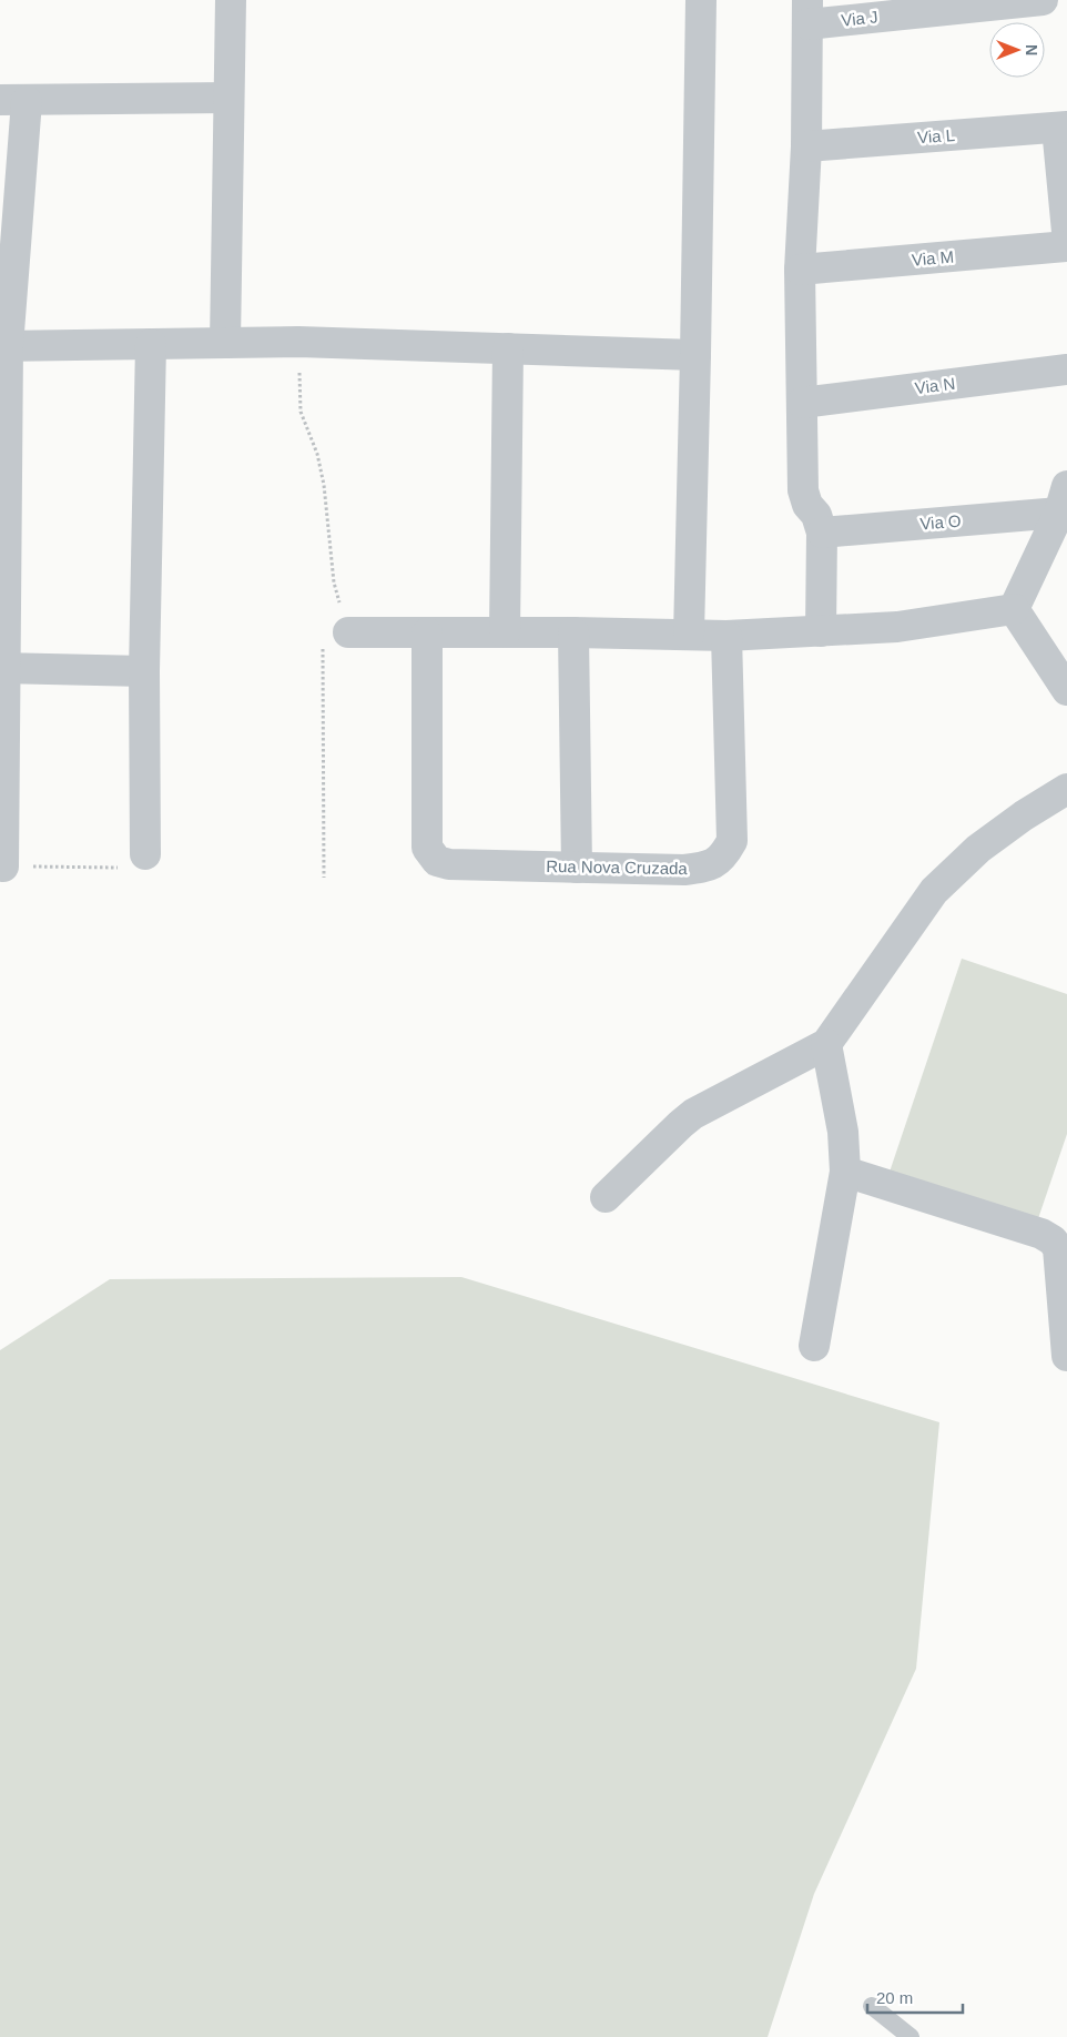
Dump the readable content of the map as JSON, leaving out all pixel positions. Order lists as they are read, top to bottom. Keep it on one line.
{"streets":{"street":["Via J","Via L","Via M","Via N","Via O","Rua Nova Cruzada"]},"scale_bar":"20 m","north":"right"}
